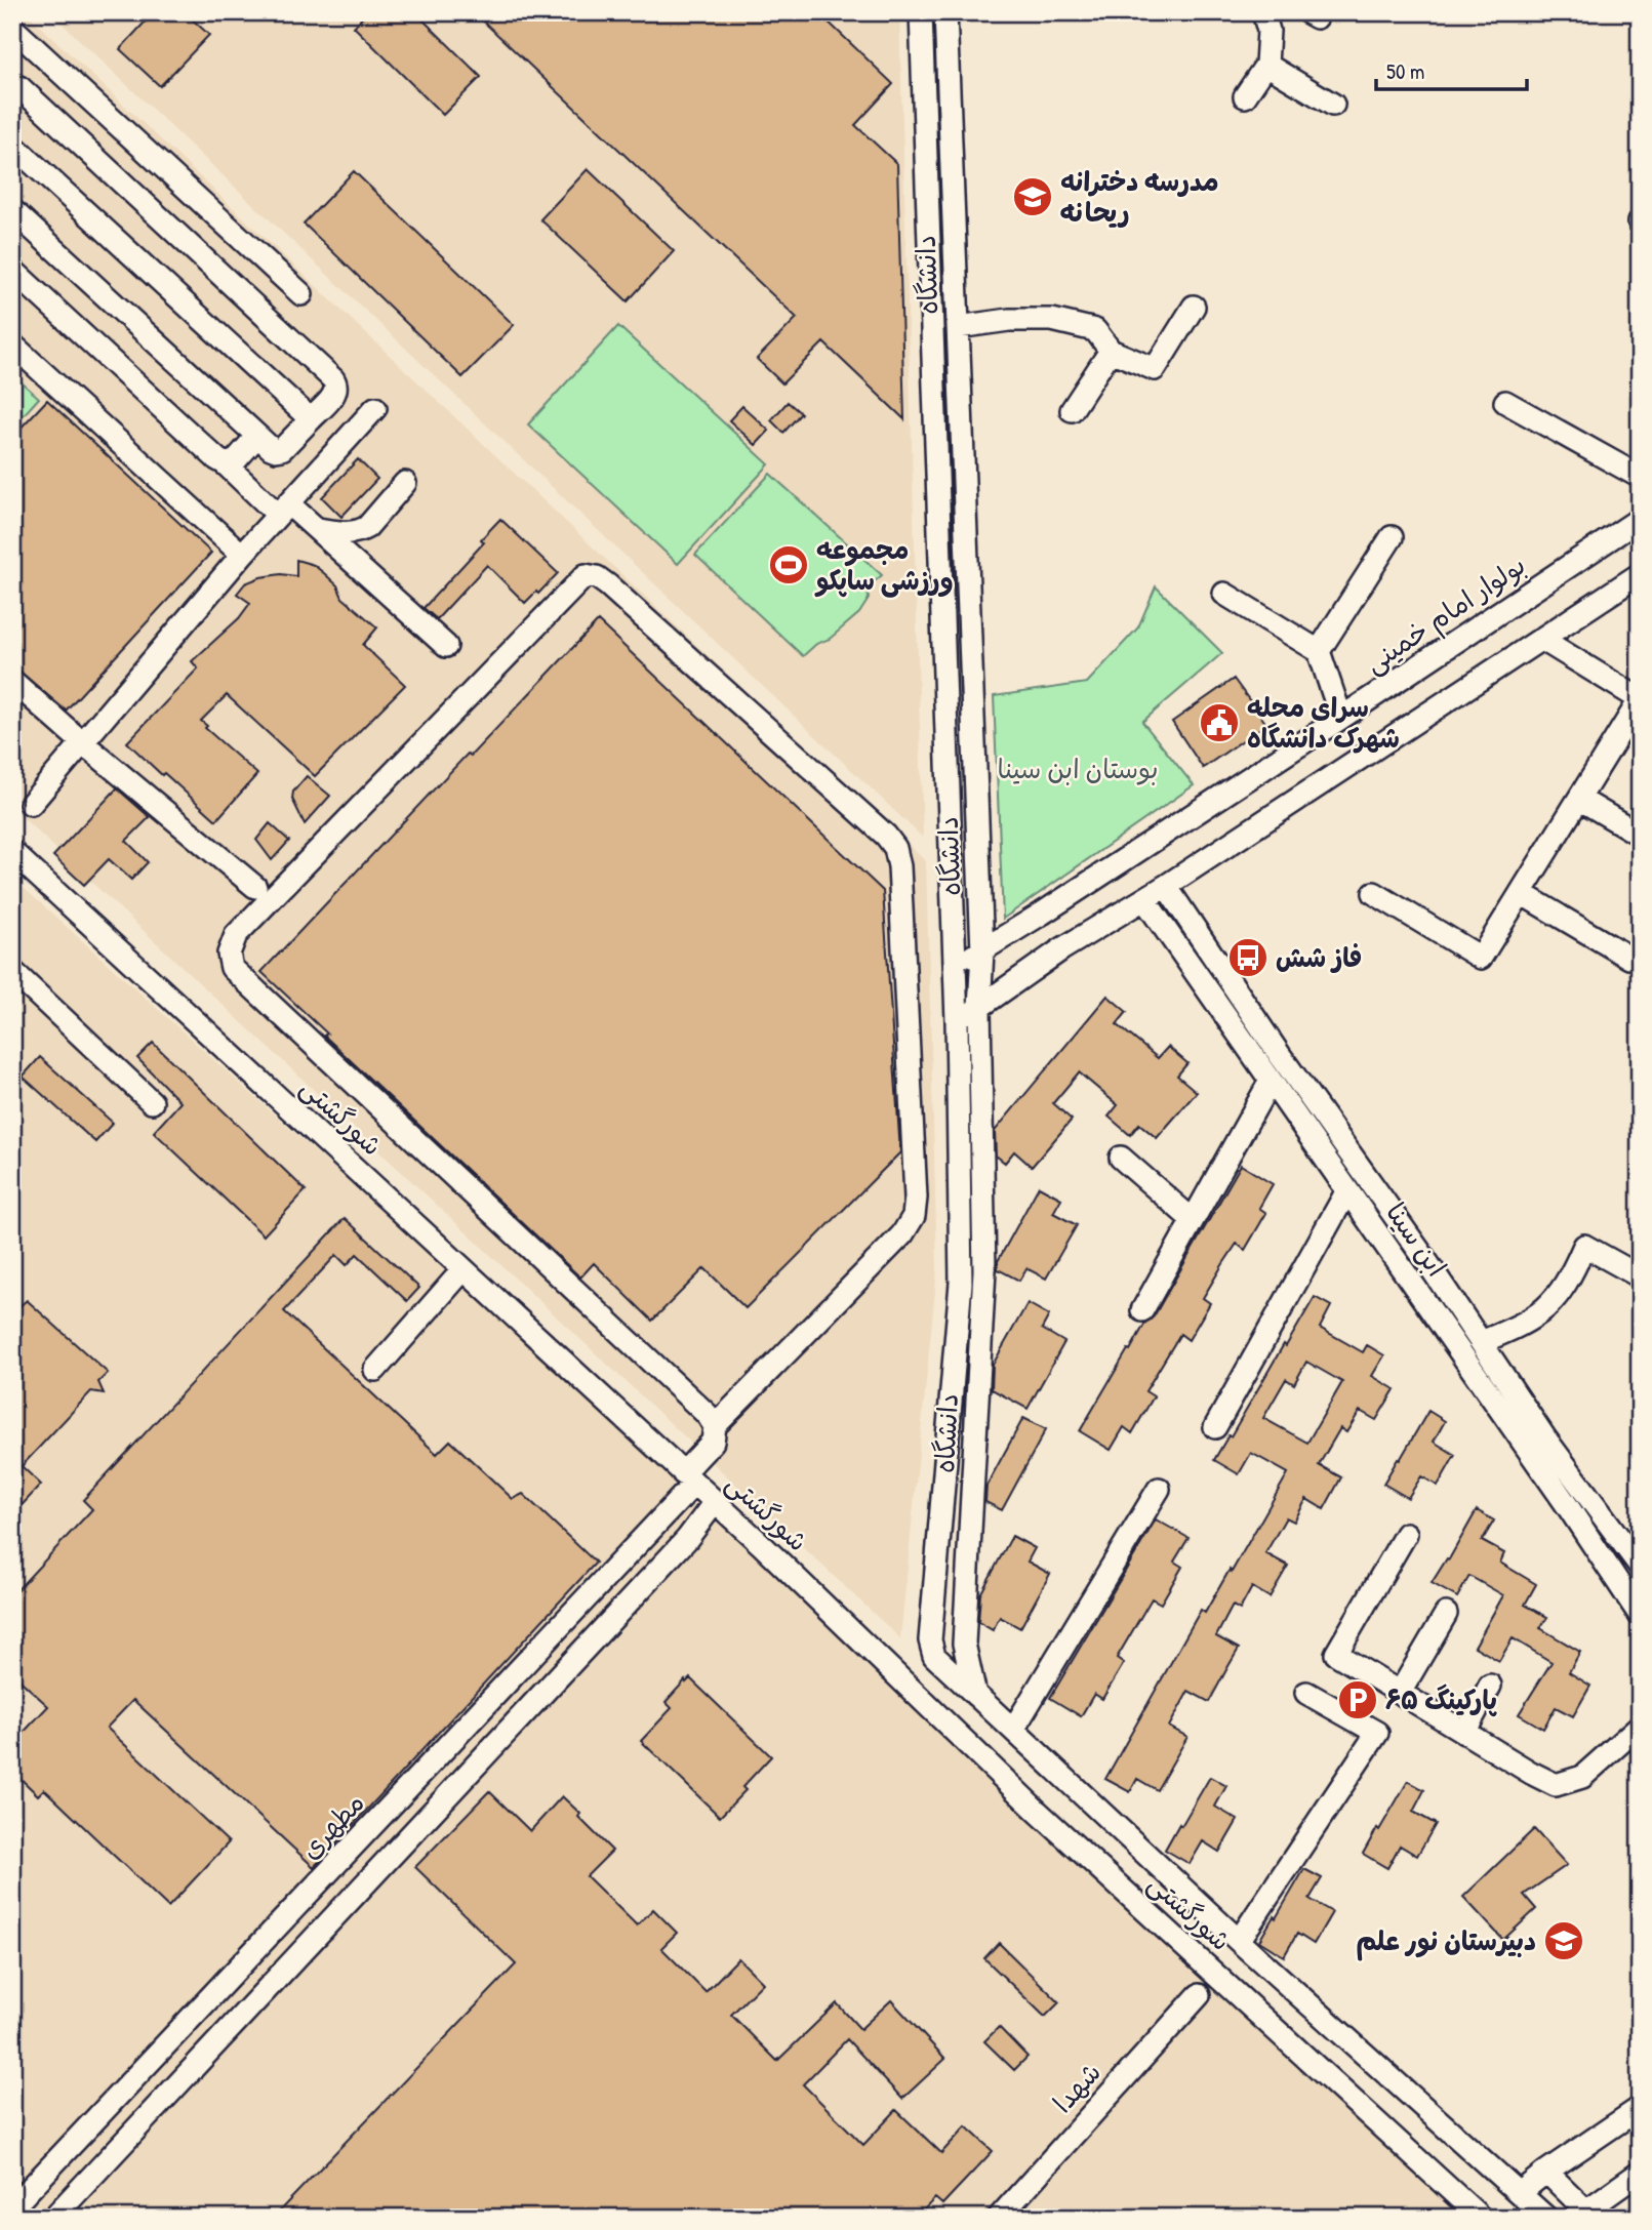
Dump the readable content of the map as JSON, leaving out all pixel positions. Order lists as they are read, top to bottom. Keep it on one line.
{"streets":{"street":["دانشگاه","بولوار امام خمینی","شورگشتی","ابن سینا","مطهری","شهدا"]},"crossings":[["دانشگاه","بولوار امام خمینی"],["شورگشتی","مطهری"]],"parks":["بوستان ابن سینا"],"places":{"school or university":["مدرسه دخترانه ریحانه","دبیرستان نور علم"],"sports":["مجموعه ورزشی ساپکو"],"public building":["سرای محله شهرک دانشگاه"],"bus stop":["فاز شش"],"parking":["پارکینگ ۶۵"]},"scale_bar":"50 m"}
